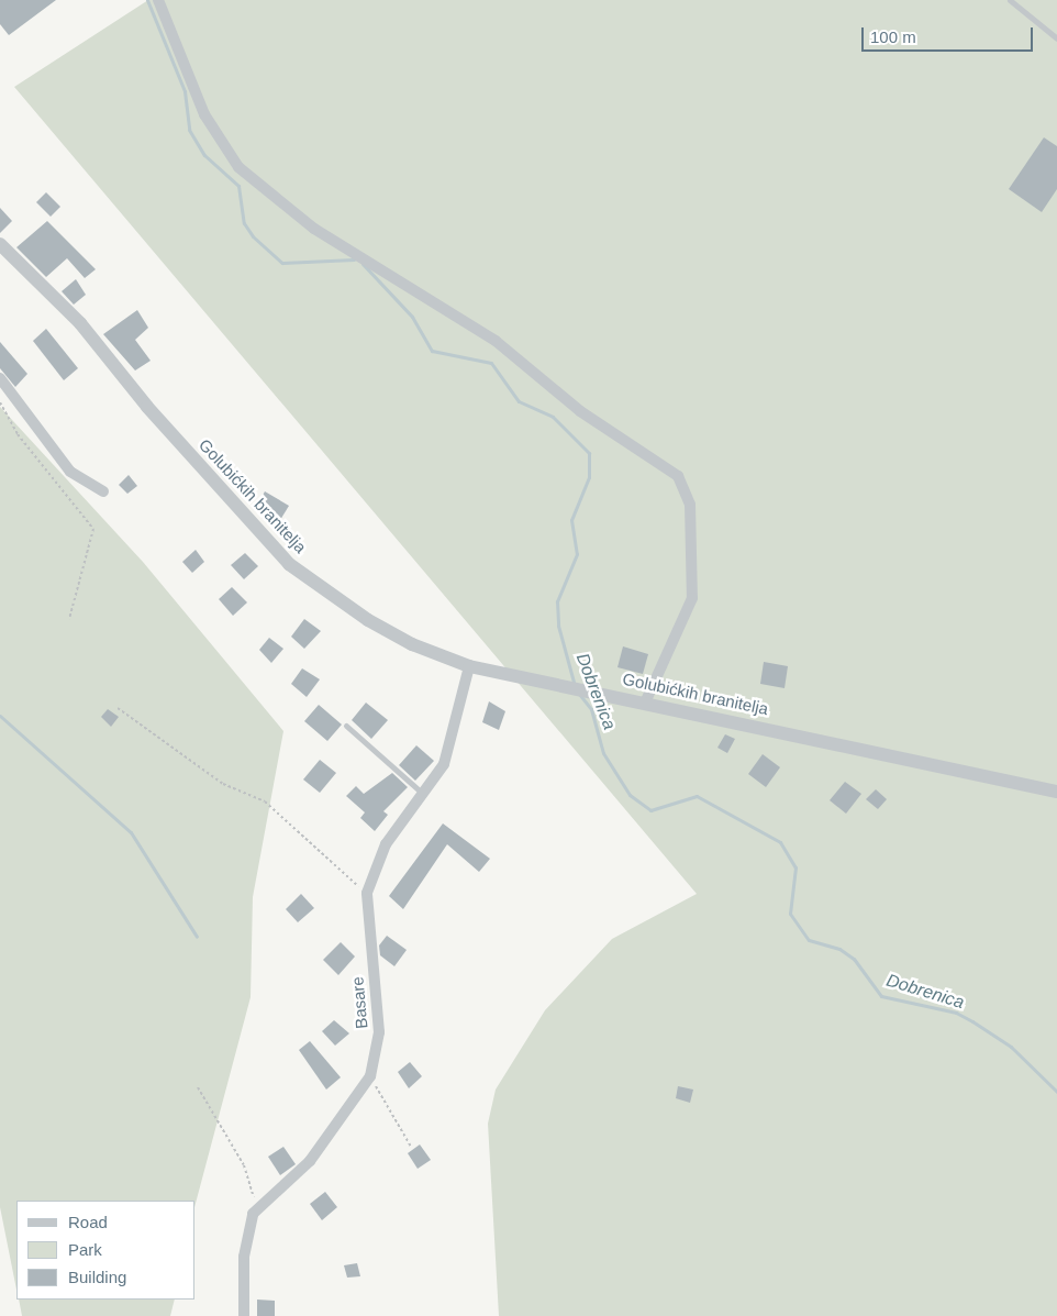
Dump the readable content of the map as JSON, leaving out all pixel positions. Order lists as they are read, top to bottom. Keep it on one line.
{"streets":{"street":["Golubićkih branitelja","Basare"]},"crossings":[["Golubićkih branitelja","Basare"]],"water":["Dobrenica"],"legend":["Road","Park","Building"],"scale_bar":"100 m"}
